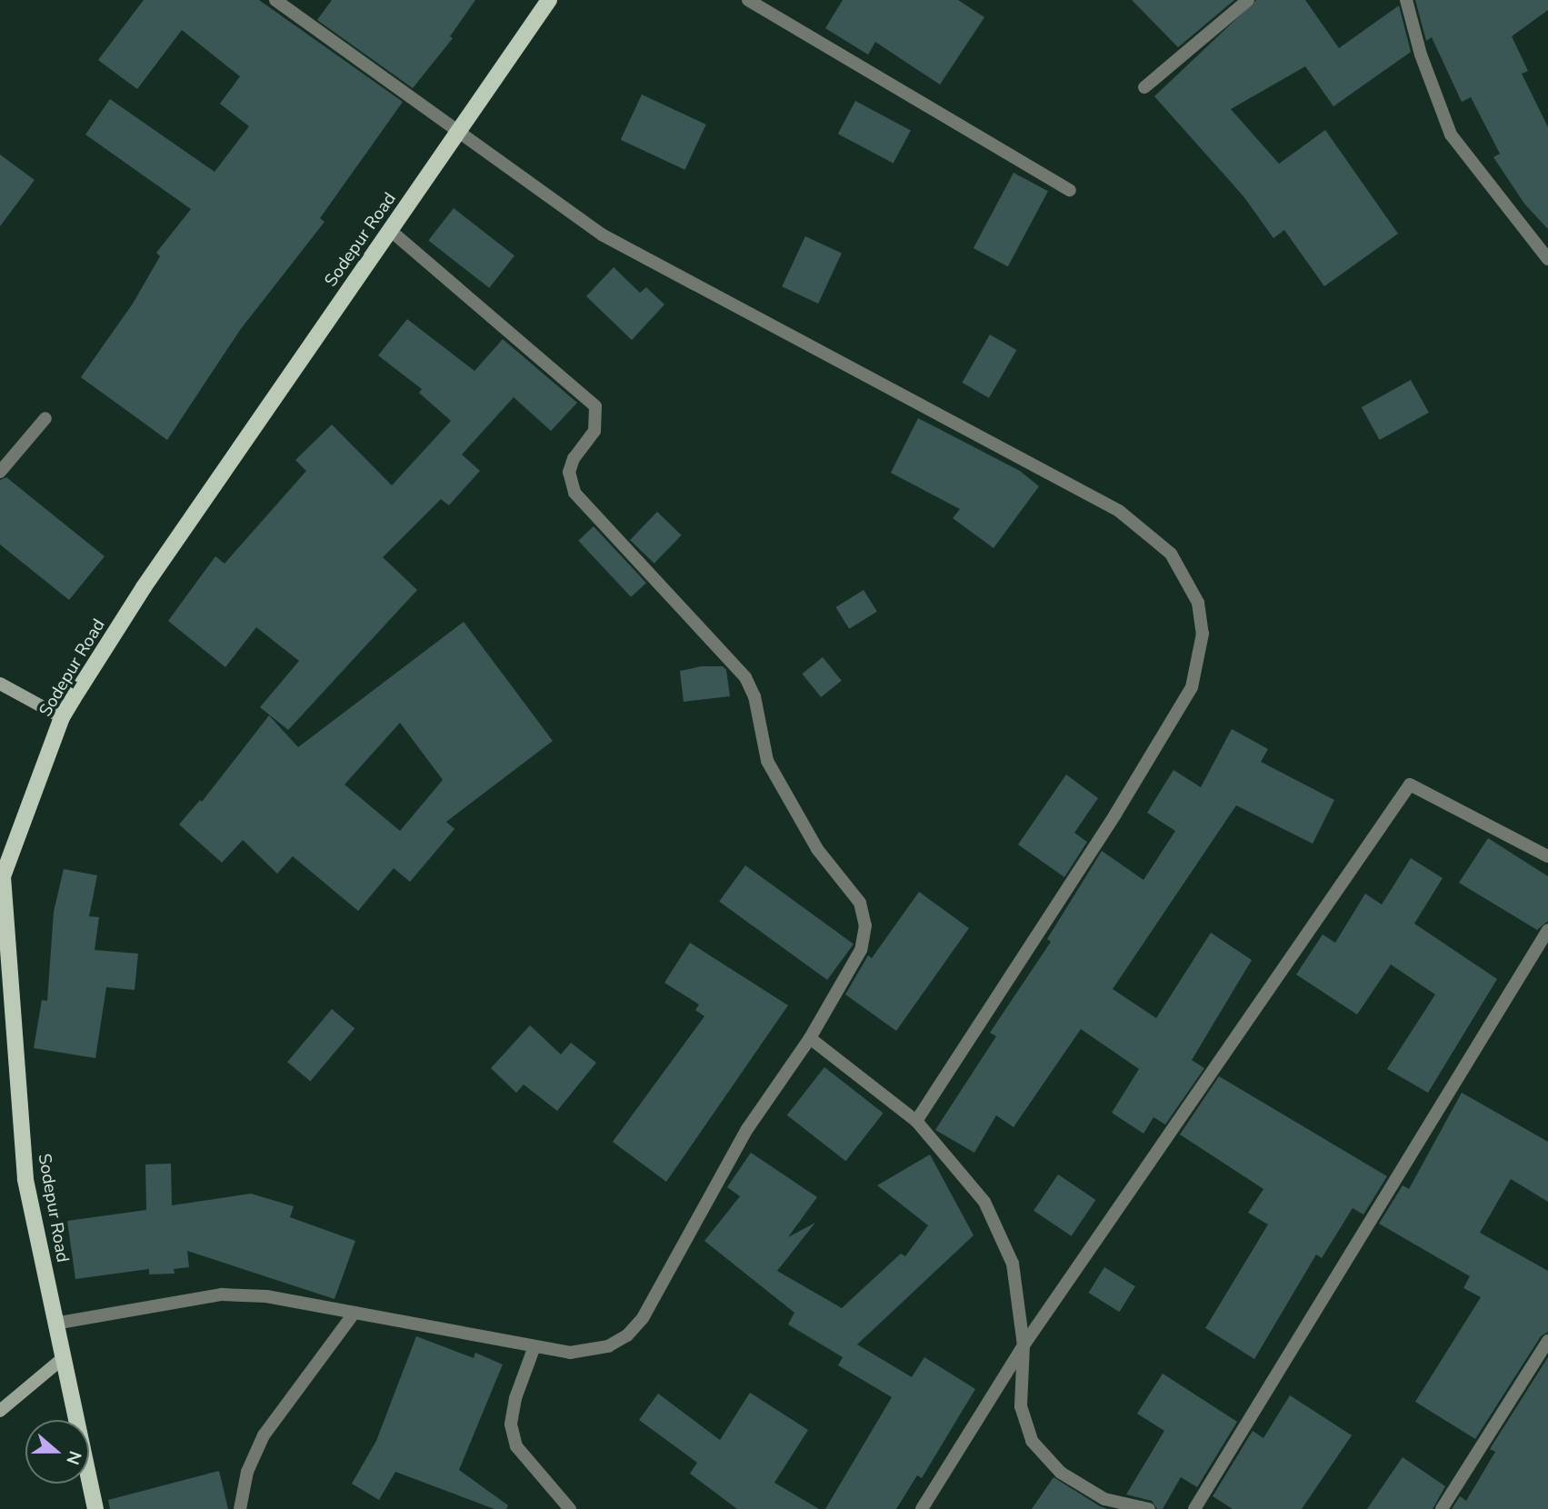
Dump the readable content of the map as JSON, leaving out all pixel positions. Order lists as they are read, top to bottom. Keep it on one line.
{"streets":{"main road":["Sodepur Road"]},"north":"right"}
